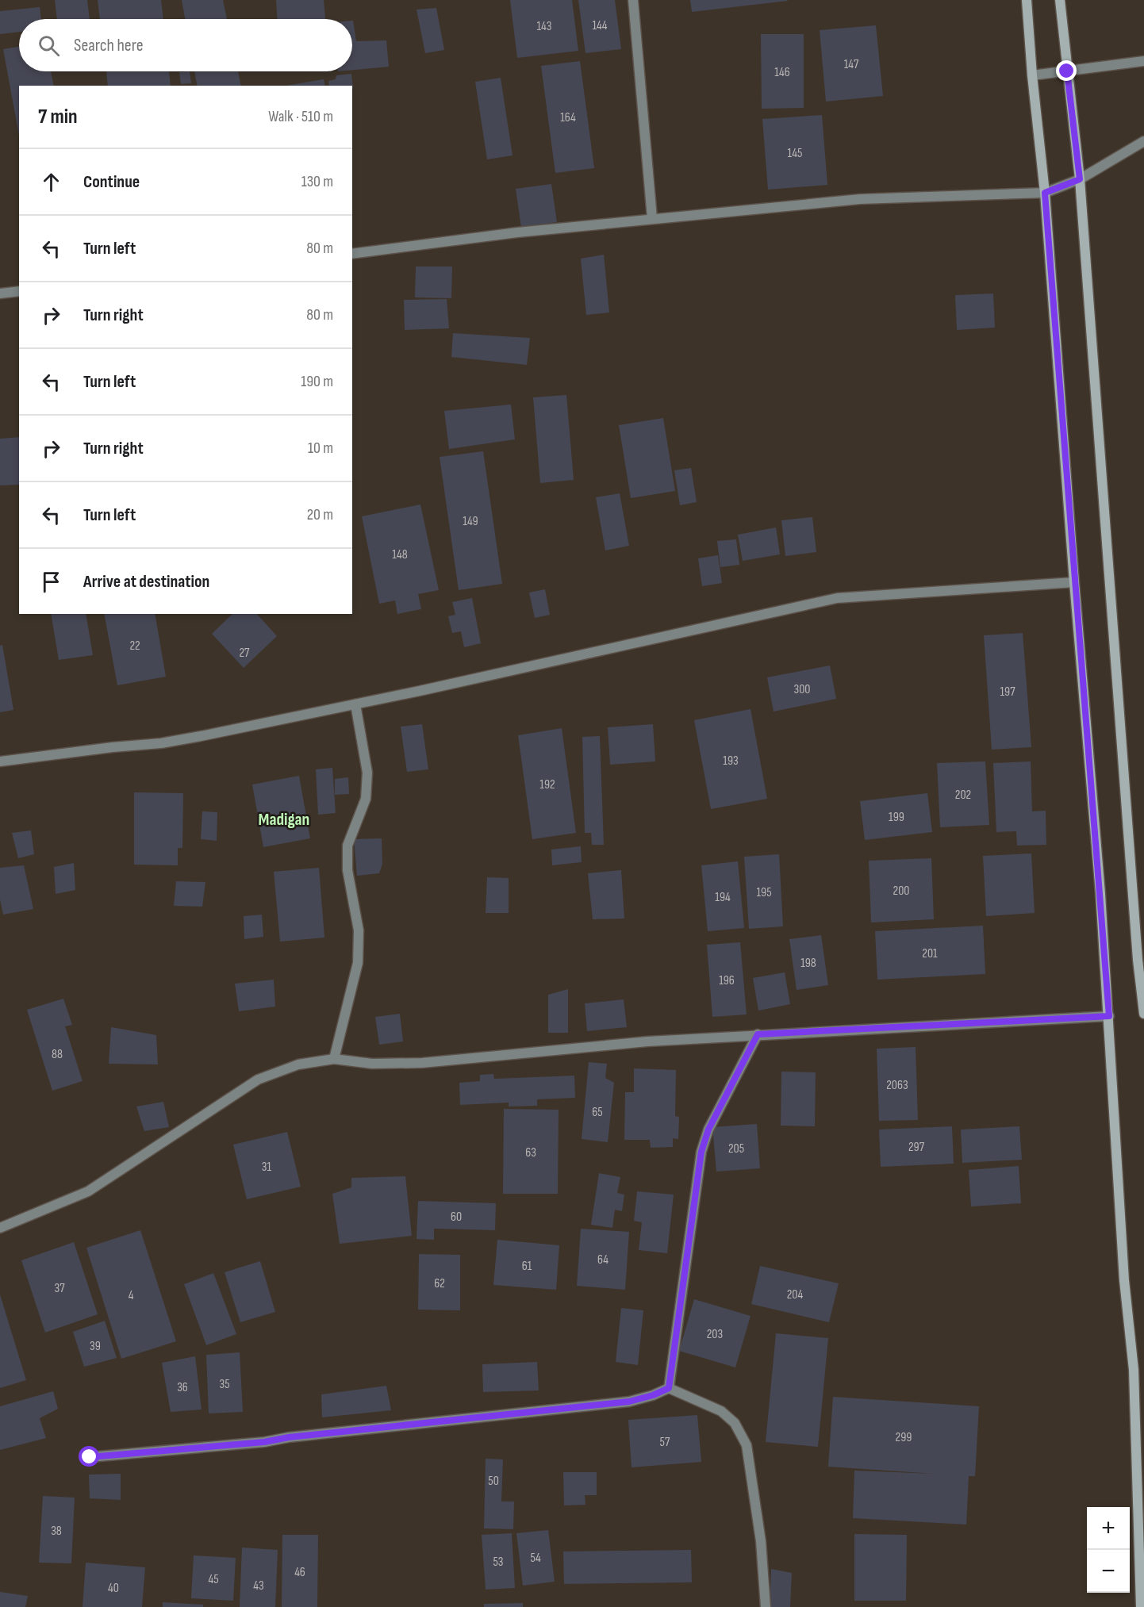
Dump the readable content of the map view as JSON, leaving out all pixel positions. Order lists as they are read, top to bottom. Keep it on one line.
{"districts":["Madigan"],"house_numbers":["144","143","147","146","164","145","149","148","22","27","300","197","193","192","202","199","200","195","194","201","198","196","88","2063","65","297","205","63","31","60","64","61","62","37","204","4","203","39","35","36","299","57","50","38","54","53","46","45","43","40"],"page":{"search":"Search here","heading":["7 min","Walk · 510 m"],"list":[["Continue","130 m"],["Turn left","80 m"],["Turn right","80 m"],["Turn left","190 m"],["Turn right","10 m"],["Turn left","20 m"],"Arrive at destination"],"map_buttons":["+","−"]}}
